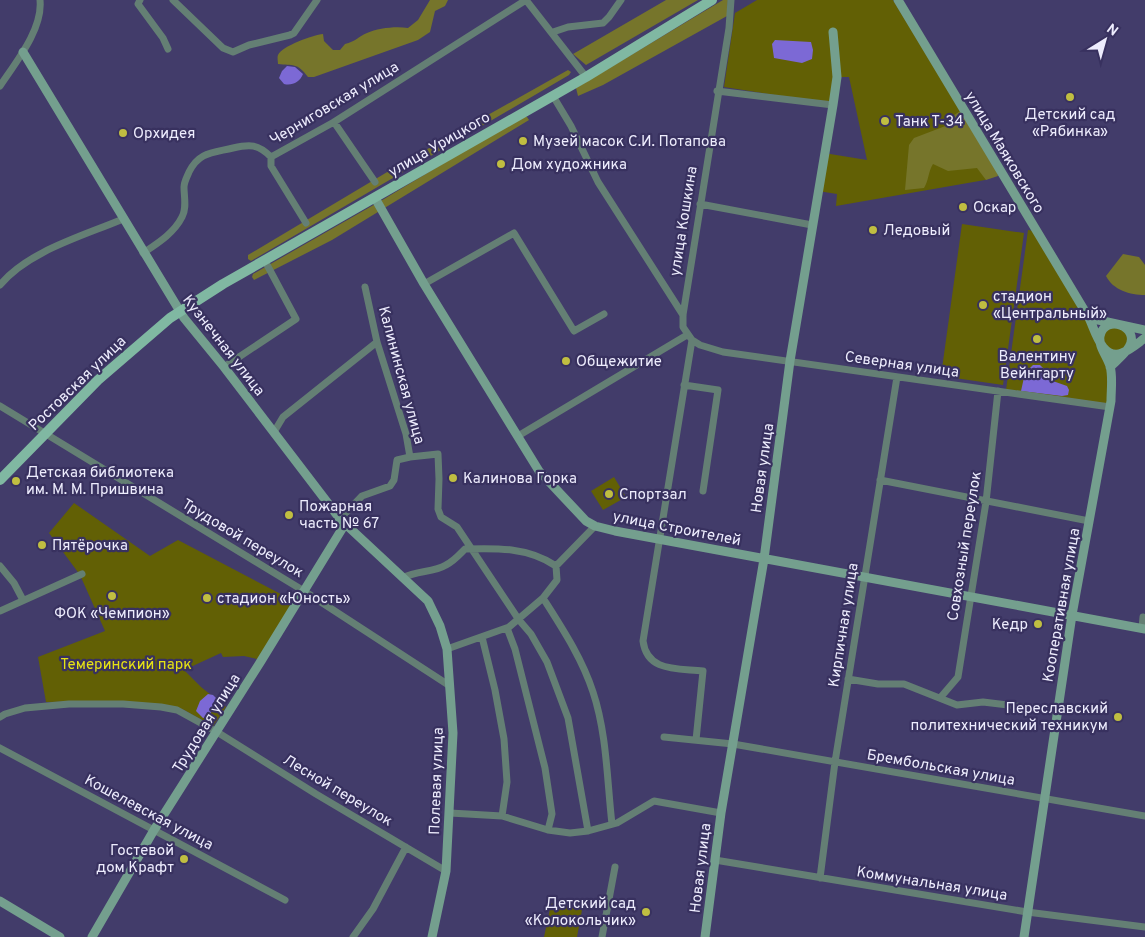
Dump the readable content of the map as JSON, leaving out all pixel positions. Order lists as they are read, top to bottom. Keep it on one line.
{"streets":{"main road":["улица Урицкого","Ростовская улица"],"street":["Черниговская улица","улица Маяковского","улица Кошкина","Кузнечная улица","Северная улица","Калининская улица","Новая улица","улица Строителей","Трудовой переулок","Совхозный переулок","Кооперативная улица","Кирпичная улица","Трудовая улица","Брембольская улица","Полевая улица","Лесной переулок","Кошелевская улица","Коммунальная улица"]},"crossings":[["Черниговская улица","Кузнечная улица"],["улица Урицкого","Кузнечная улица"],["улица Урицкого","Ростовская улица"],["улица Урицкого","улица Строителей"],["улица Маяковского","Кооперативная улица"],["улица Кошкина","Северная улица"],["улица Кошкина","улица Строителей"],["улица Кошкина","Брембольская улица"],["Кузнечная улица","Калининская улица"],["Кузнечная улица","Ростовская улица"],["Кузнечная улица","Трудовая улица"],["Кузнечная улица","Полевая улица"],["Северная улица","Новая улица"],["Северная улица","Совхозный переулок"],["Северная улица","Кооперативная улица"],["Северная улица","Кирпичная улица"],["Калининская улица","Трудовая улица"],["Ростовская улица","Трудовой переулок"],["Новая улица","улица Строителей"],["Новая улица","Брембольская улица"],["Новая улица","Коммунальная улица"],["улица Строителей","Совхозный переулок"],["улица Строителей","Кооперативная улица"],["улица Строителей","Кирпичная улица"],["Трудовой переулок","Трудовая улица"],["Трудовой переулок","Полевая улица"],["Кооперативная улица","Брембольская улица"],["Кооперативная улица","Коммунальная улица"],["Кирпичная улица","Брембольская улица"],["Кирпичная улица","Коммунальная улица"],["Трудовая улица","Лесной переулок"],["Трудовая улица","Кошелевская улица"],["Полевая улица","Лесной переулок"]],"parks":["Темеринский парк"],"places":["Детский сад «Рябинка»","Танк Т-34","Орхидея","Музей масок С.И. Потапова","Дом художника","Оскар","Ледовый","стадион «Центральный»","Валентину Вейнгарту","Общежитие","Калинова Горка","Детская библиотека им. М. М. Пришвина","Спортзал","Пожарная часть № 67","Пятёрочка","ФОК «Чемпион»","стадион «Юность»","Кедр","Переславский политехнический техникум","Гостевой дом Крафт","Детский сад «Колокольчик»"],"north":"top right"}
